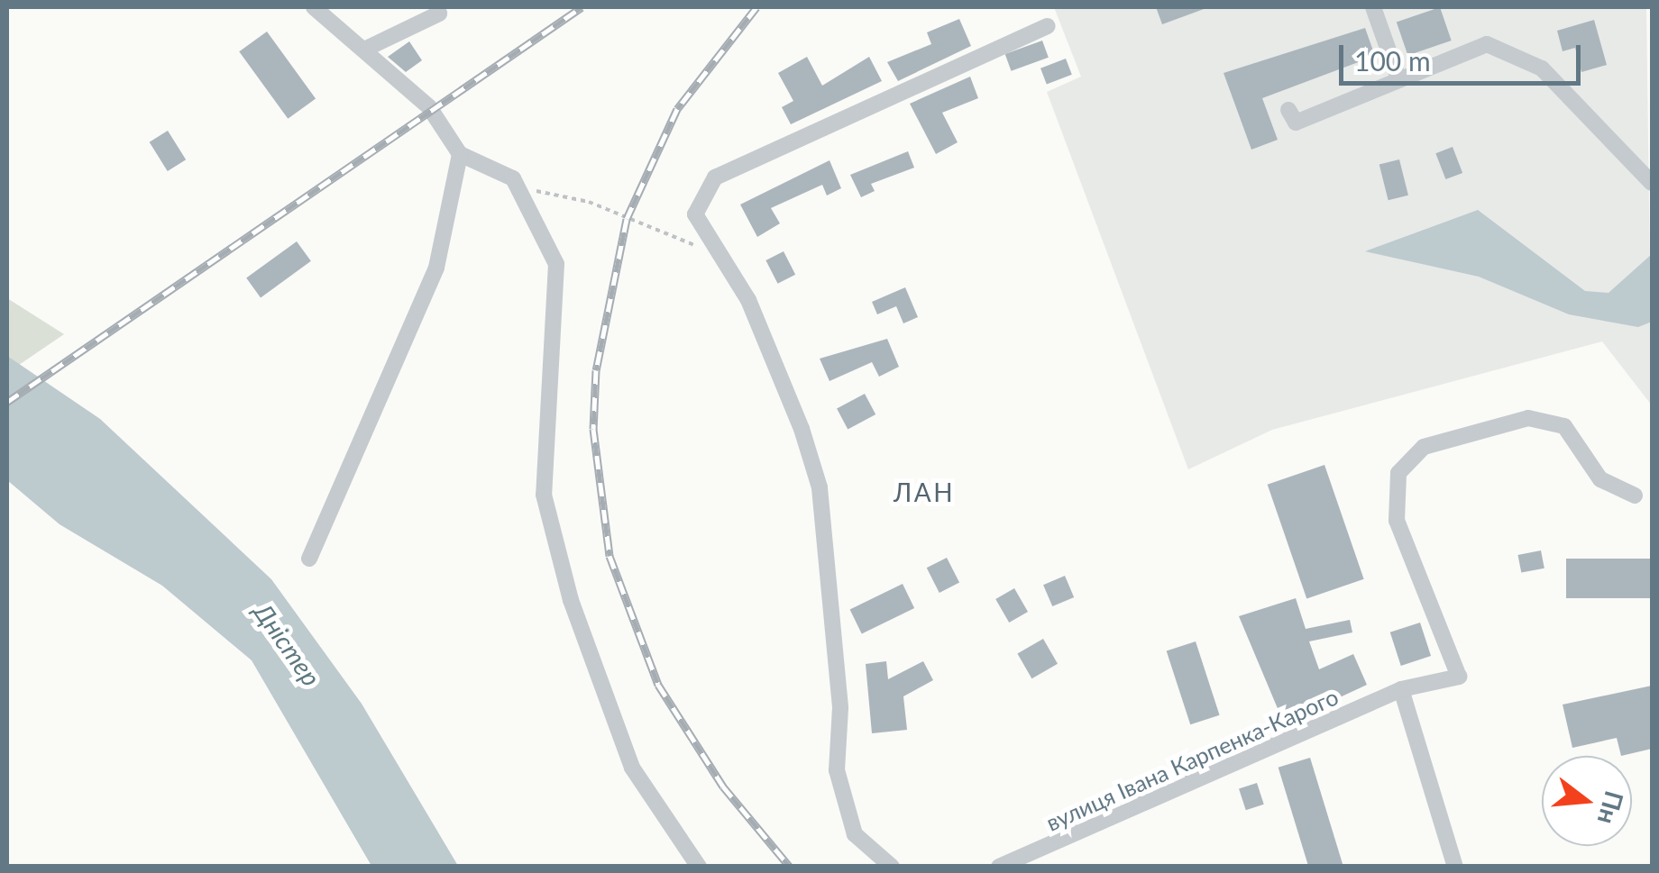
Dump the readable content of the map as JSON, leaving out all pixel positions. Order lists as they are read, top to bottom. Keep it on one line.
{"streets":{"street":["вулиця Івана Карпенка-Карого"]},"districts":["ЛАН"],"water":["Дністер"],"scale_bar":"100 m","north":"right"}
